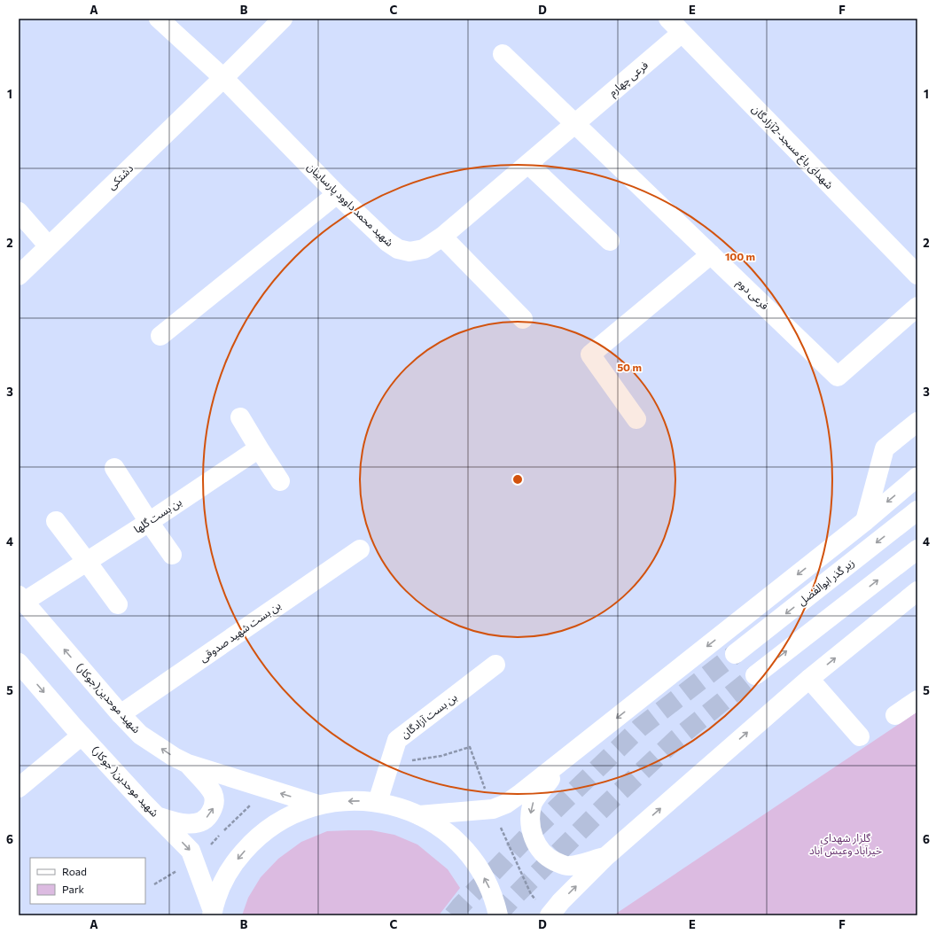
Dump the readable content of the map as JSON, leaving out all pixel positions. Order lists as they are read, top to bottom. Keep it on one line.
{"streets":{"street":["فرعی چهارم","شهدای‌ باغ مسجد-2آزادگان","دشتکی","شهید محمد داوود پارساییان","فرعی دوم","بن بست گلها","زیر گذر ابوالفضل","بن بست شهید صدوقی","شهید موحدین(جوکار)","بن بست آزادگان","شهید موحدین( جوکار)"]},"crossings":[["فرعی چهارم","شهدای‌ باغ مسجد-2آزادگان"],["فرعی چهارم","شهید محمد داوود پارساییان"],["فرعی چهارم","فرعی دوم"],["دشتکی","شهید محمد داوود پارساییان"],["شهید محمد داوود پارساییان","فرعی دوم"],["بن بست گلها","شهید موحدین(جوکار)"],["بن بست شهید صدوقی","شهید موحدین(جوکار)"]],"one_way":["شهید موحدین( جوکار)"],"parks":["گلزار شهدای خیرآباد وعیش آباد"],"legend":["Road","Park"],"grid":{"columns":["A","B","C","D","E","F"],"rows":["1","2","3","4","5","6"]},"rings":["100 m","50 m"]}
